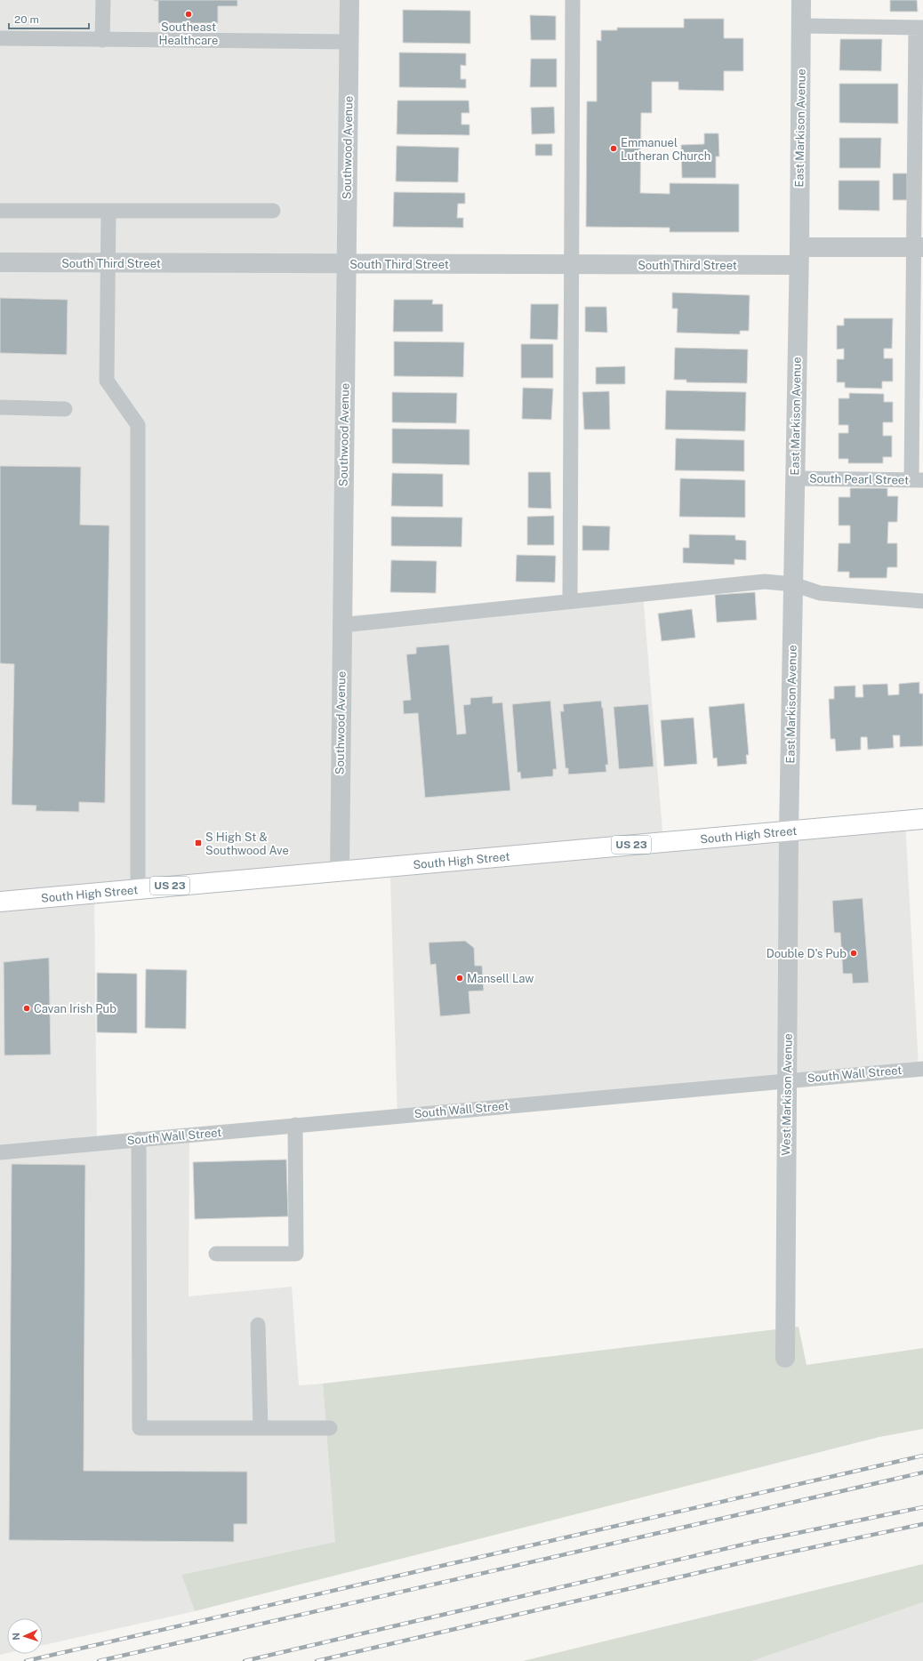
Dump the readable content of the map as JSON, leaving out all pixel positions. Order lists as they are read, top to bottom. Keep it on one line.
{"streets":{"main road":["South High Street","US 23"],"street":["East Markison Avenue","Southwood Avenue","South Third Street","West Markison Avenue"],"lane":["South Pearl Street","South Wall Street"]},"crossings":[["East Markison Avenue","South Third Street"],["East Markison Avenue","South Pearl Street"],["East Markison Avenue","South High Street"],["East Markison Avenue","West Markison Avenue"],["Southwood Avenue","South Third Street"],["Southwood Avenue","South High Street"],["South High Street","West Markison Avenue"],["South Wall Street","West Markison Avenue"]],"places":{"other":["Southeast Healthcare","Emmanuel Lutheran Church","Double D's Pub","Mansell Law","Cavan Irish Pub"],"transit":["S High St & Southwood Ave"]},"scale_bar":"20 m","north":"left"}
